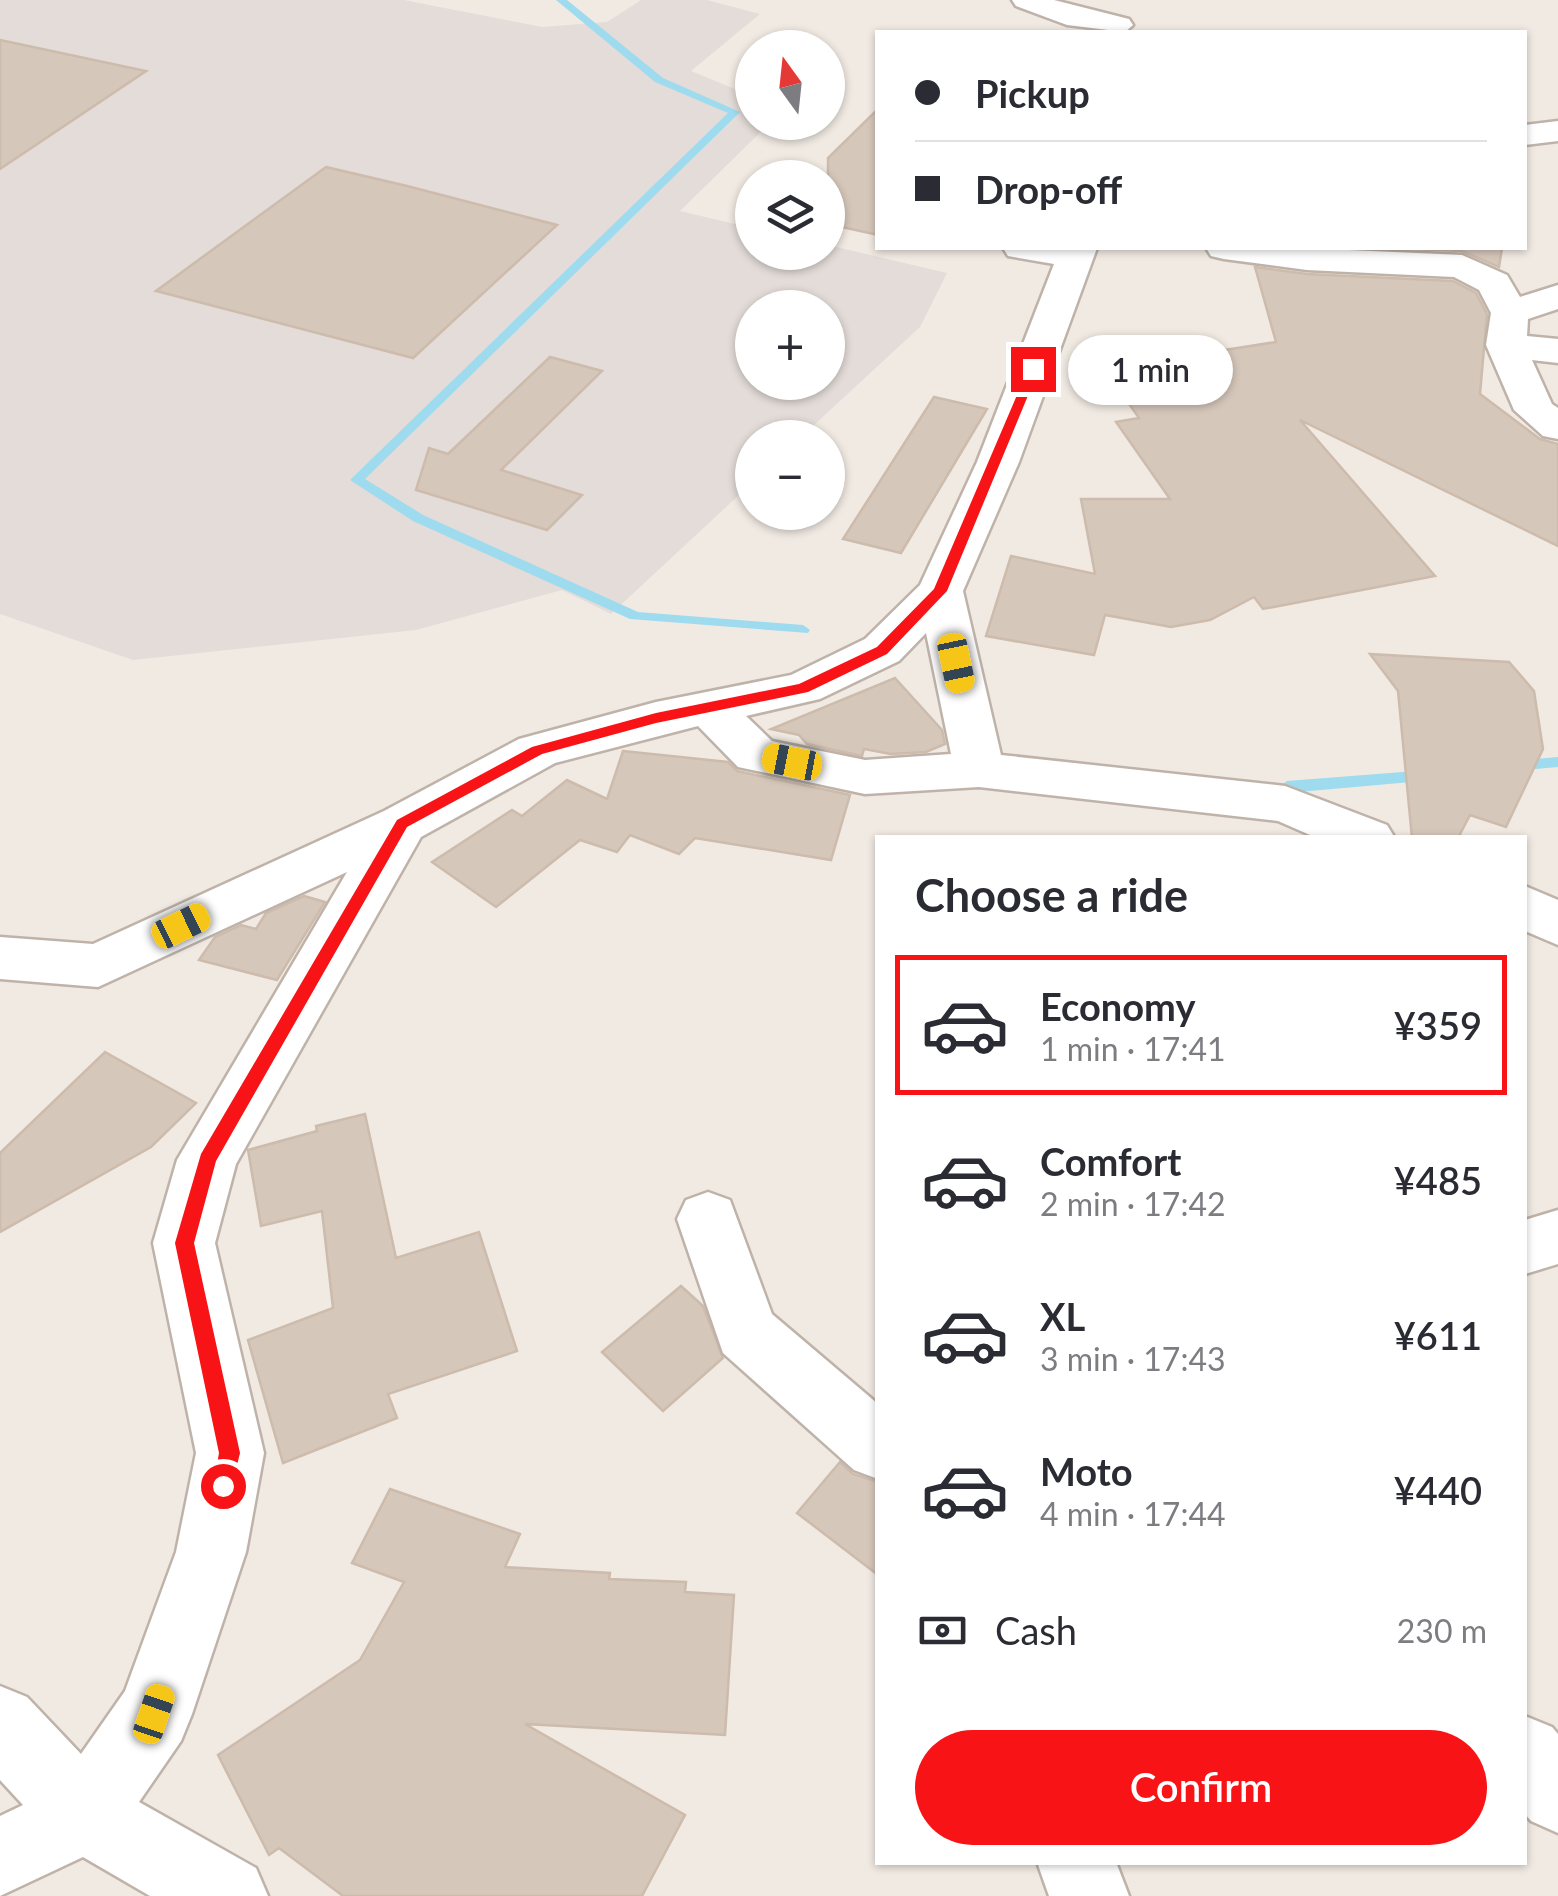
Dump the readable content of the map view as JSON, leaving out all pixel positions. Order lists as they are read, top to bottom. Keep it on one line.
{"north":"top","page":{"map_buttons":["+","−"],"banner":["Pickup","Drop-off"],"bubble":"1 min","heading":"Choose a ride","list":[{"name":"Economy","note":"1 min · 17:41","value":"¥359"},{"name":"Comfort","note":"2 min · 17:42","value":"¥485"},{"name":"XL","note":"3 min · 17:43","value":"¥611"},{"name":"Moto","note":"4 min · 17:44","value":"¥440"}],"pay":["Cash","230 m"],"buttons":"Confirm"}}
